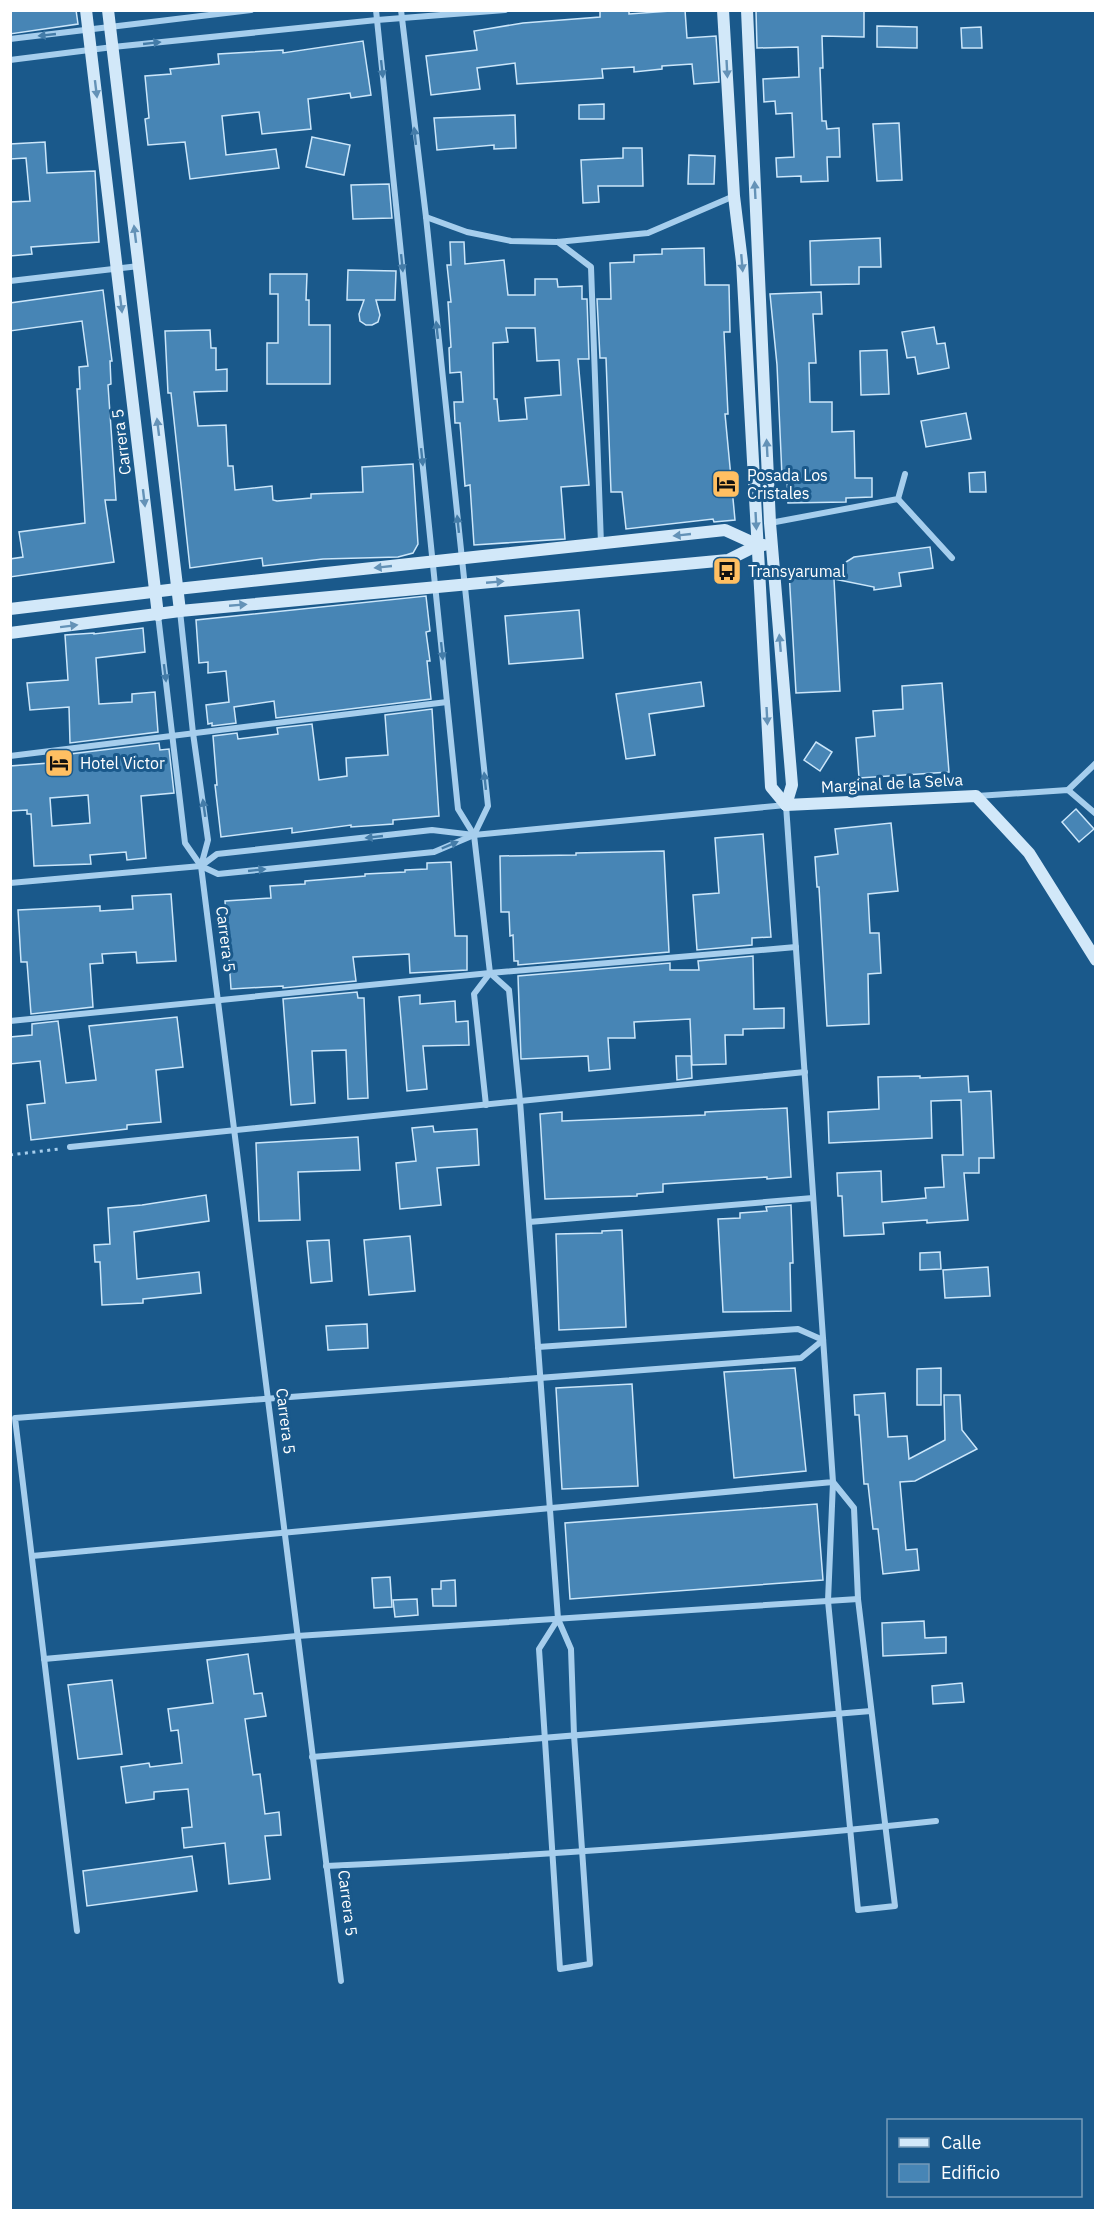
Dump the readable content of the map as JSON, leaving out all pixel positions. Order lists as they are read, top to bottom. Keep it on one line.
{"streets":{"street":["Carrera 5","Marginal de la Selva"]},"places":{"hotel":["Posada Los Cristales","Hotel Victor"],"bus stop":["Transyarumal"]},"legend":["Calle","Edificio"]}
